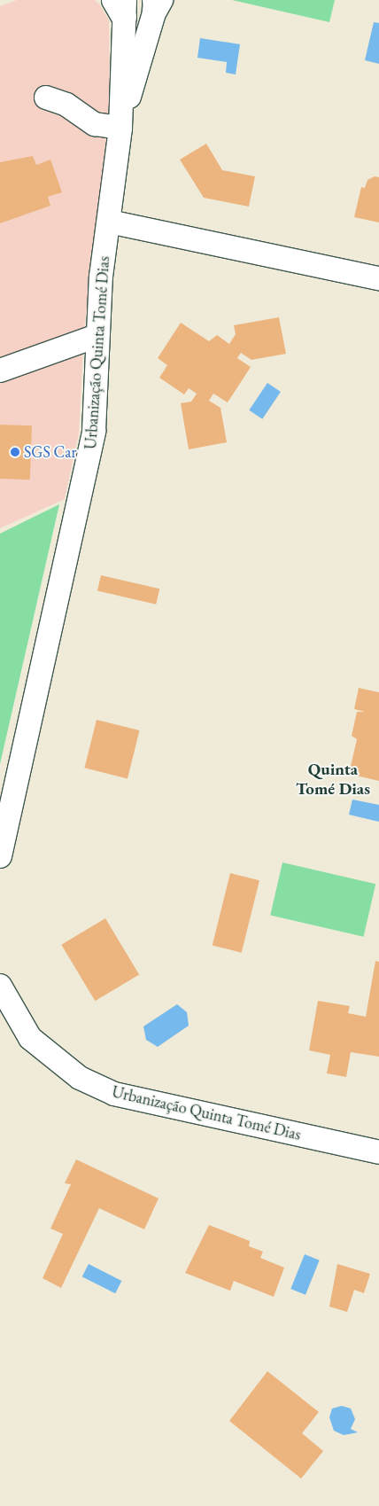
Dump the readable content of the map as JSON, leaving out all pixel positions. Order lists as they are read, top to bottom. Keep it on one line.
{"streets":{"street":["Urbanização Quinta Tomé Dias"]},"districts":["Quinta Tomé Dias"],"places":["SGS Car"]}
